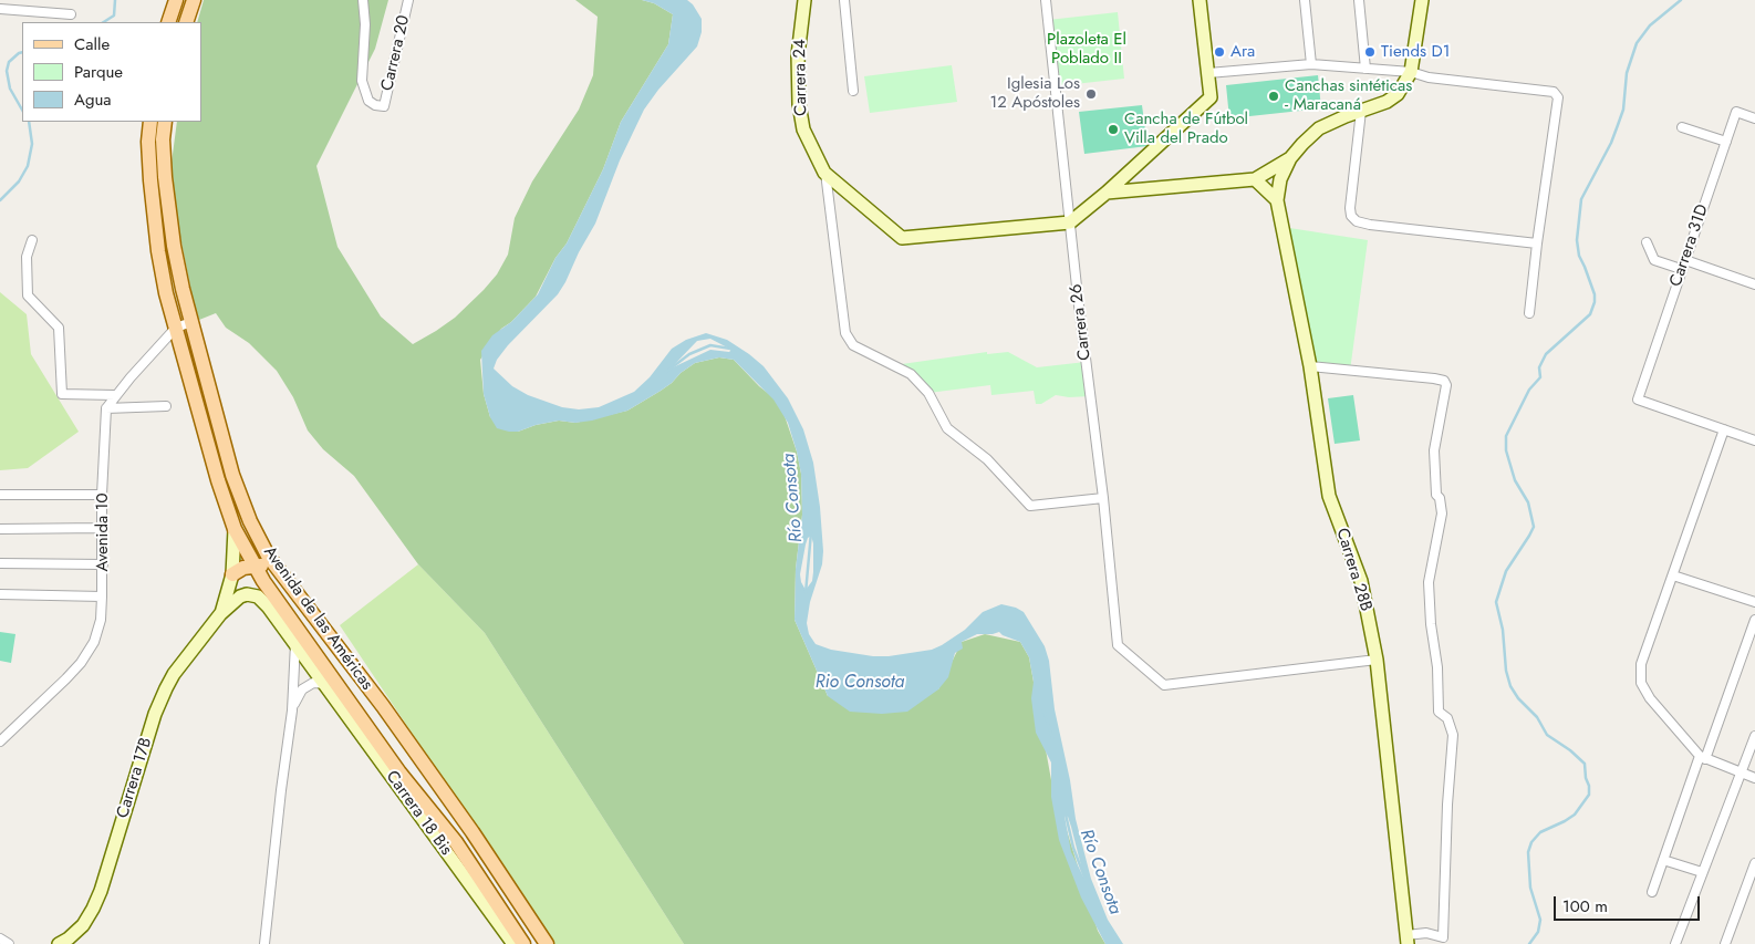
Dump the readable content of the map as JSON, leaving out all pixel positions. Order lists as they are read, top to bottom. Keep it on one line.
{"streets":{"main road":["Avenida de las Américas"],"street":["Carrera 20","Carrera 24","Carrera 31D","Carrera 26","Avenida 10","Carrera 28B","Carrera 17B","Carrera 18 Bis"]},"crossings":[["Carrera 24","Carrera 26"],["Carrera 26","Carrera 28B"],["Avenida de las Américas","Carrera 17B"],["Carrera 17B","Carrera 18 Bis"]],"water":["Río Consota","Rio Consota"],"parks":["Plazoleta El Poblado II"],"places":["Ara","Tiends D1","Iglesia Los 12 Apóstoles","Canchas sintéticas - Maracaná","Cancha de Fútbol Villa del Prado"],"legend":["Calle","Parque","Agua"],"scale_bar":"100 m"}
